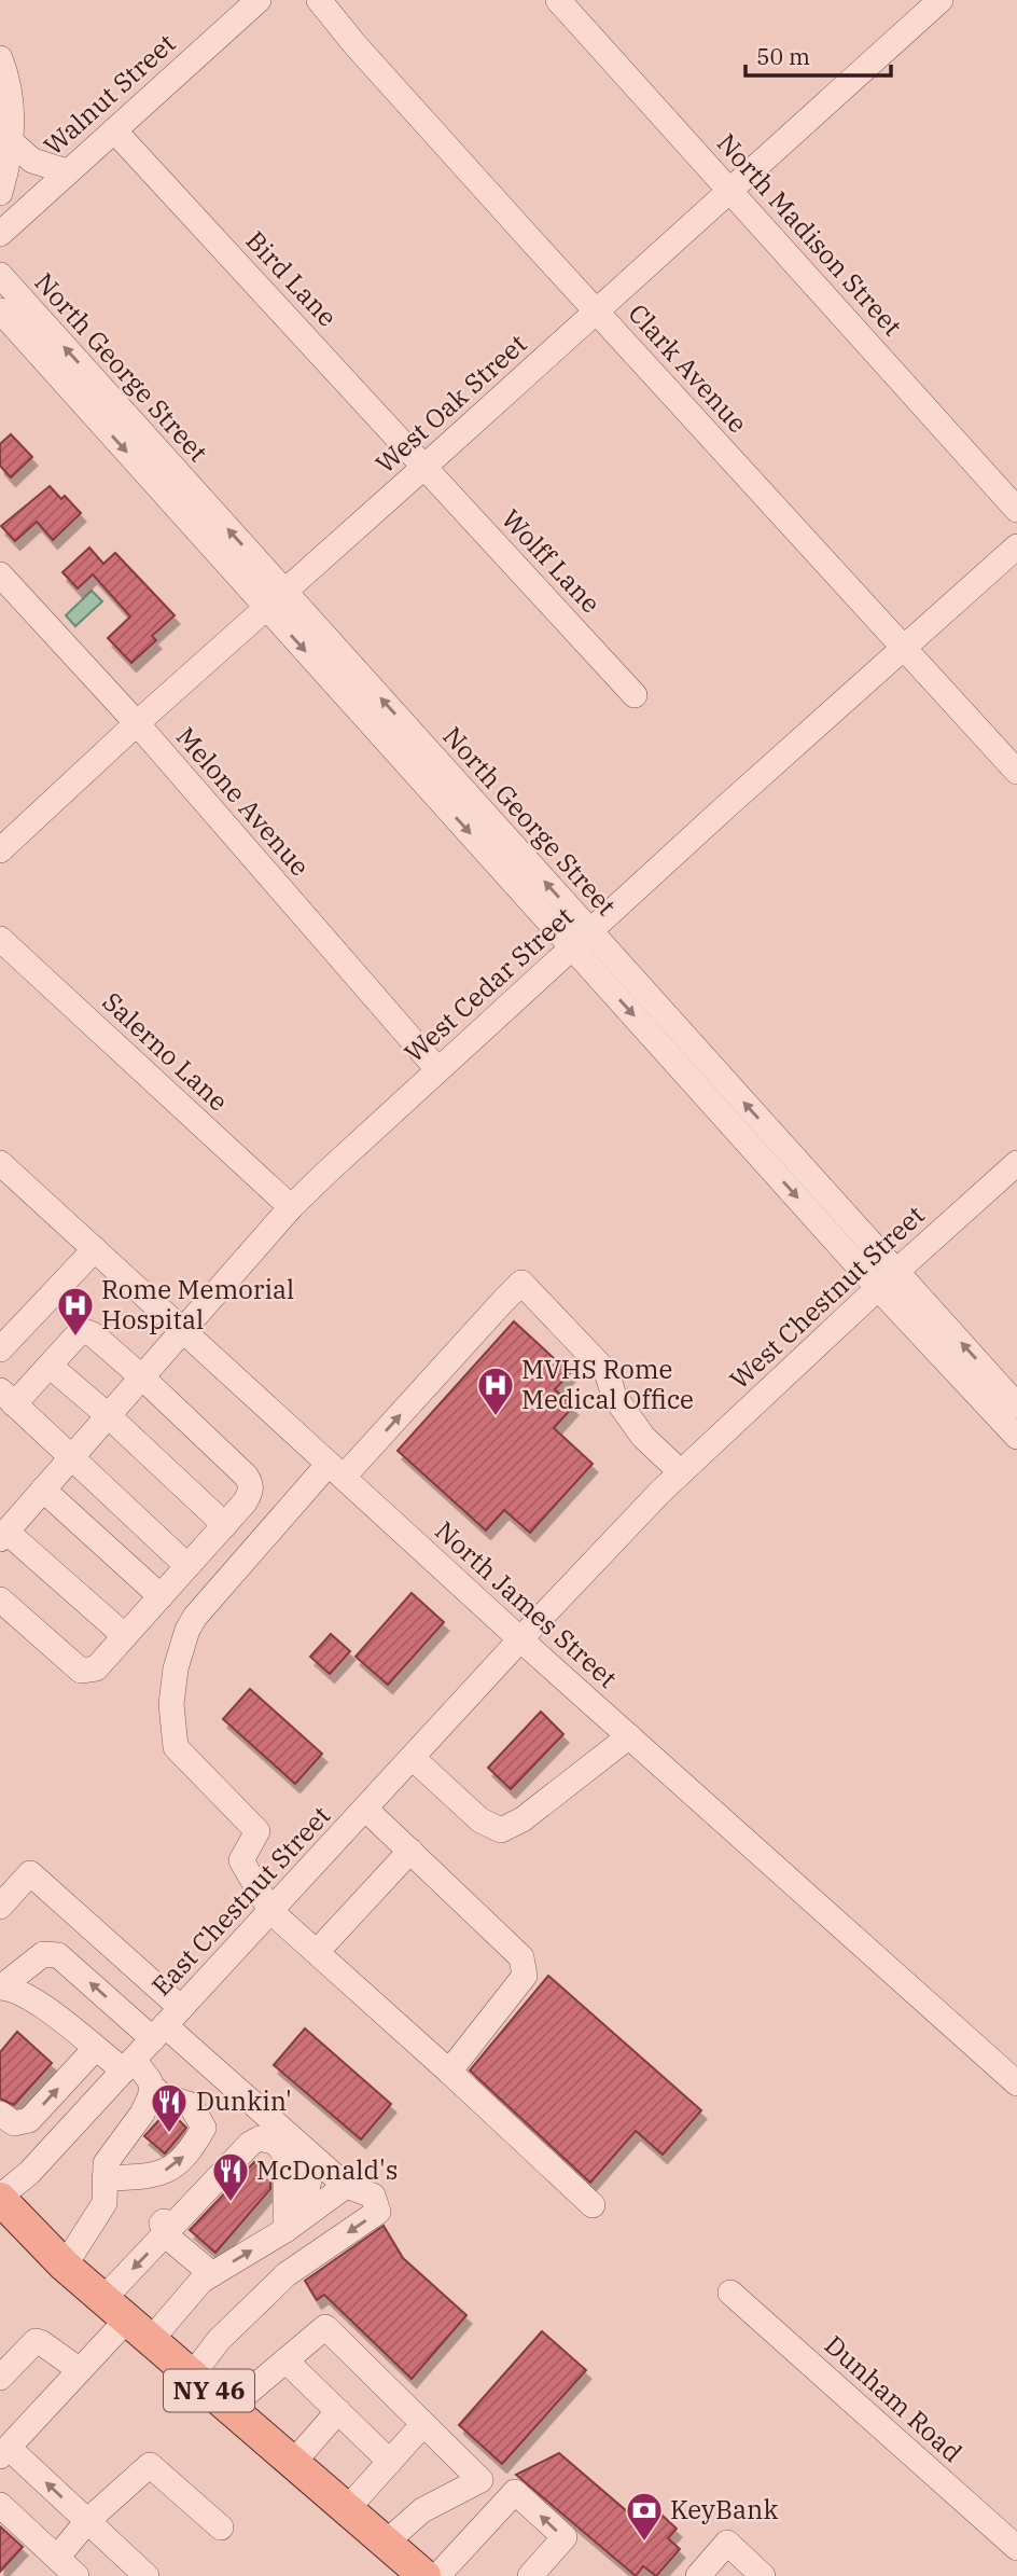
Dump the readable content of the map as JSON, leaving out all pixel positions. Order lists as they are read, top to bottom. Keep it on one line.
{"streets":{"main road":["NY 46"],"street":["Walnut Street","North Madison Street","Bird Lane","North George Street","Clark Avenue","West Oak Street","Wolff Lane","Melone Avenue","West Cedar Street","Salerno Lane","West Chestnut Street","North James Street","East Chestnut Street","Dunham Road"]},"crossings":[["Walnut Street","Bird Lane"],["North Madison Street","West Oak Street"],["Bird Lane","West Oak Street"],["Bird Lane","Wolff Lane"],["North George Street","West Oak Street"],["North George Street","West Cedar Street"],["North George Street","West Chestnut Street"],["Clark Avenue","West Oak Street"],["Clark Avenue","West Cedar Street"],["West Oak Street","Wolff Lane"],["West Oak Street","Melone Avenue"],["Melone Avenue","West Cedar Street"],["West Cedar Street","Salerno Lane"],["West Cedar Street","North James Street"],["West Chestnut Street","North James Street"],["West Chestnut Street","East Chestnut Street"],["North James Street","East Chestnut Street"],["East Chestnut Street","NY 46"]],"places":{"hospital":["Rome Memorial Hospital","MVHS Rome Medical Office"],"restaurant":["Dunkin'","McDonald's"],"bank":["KeyBank"]},"scale_bar":"50 m"}
